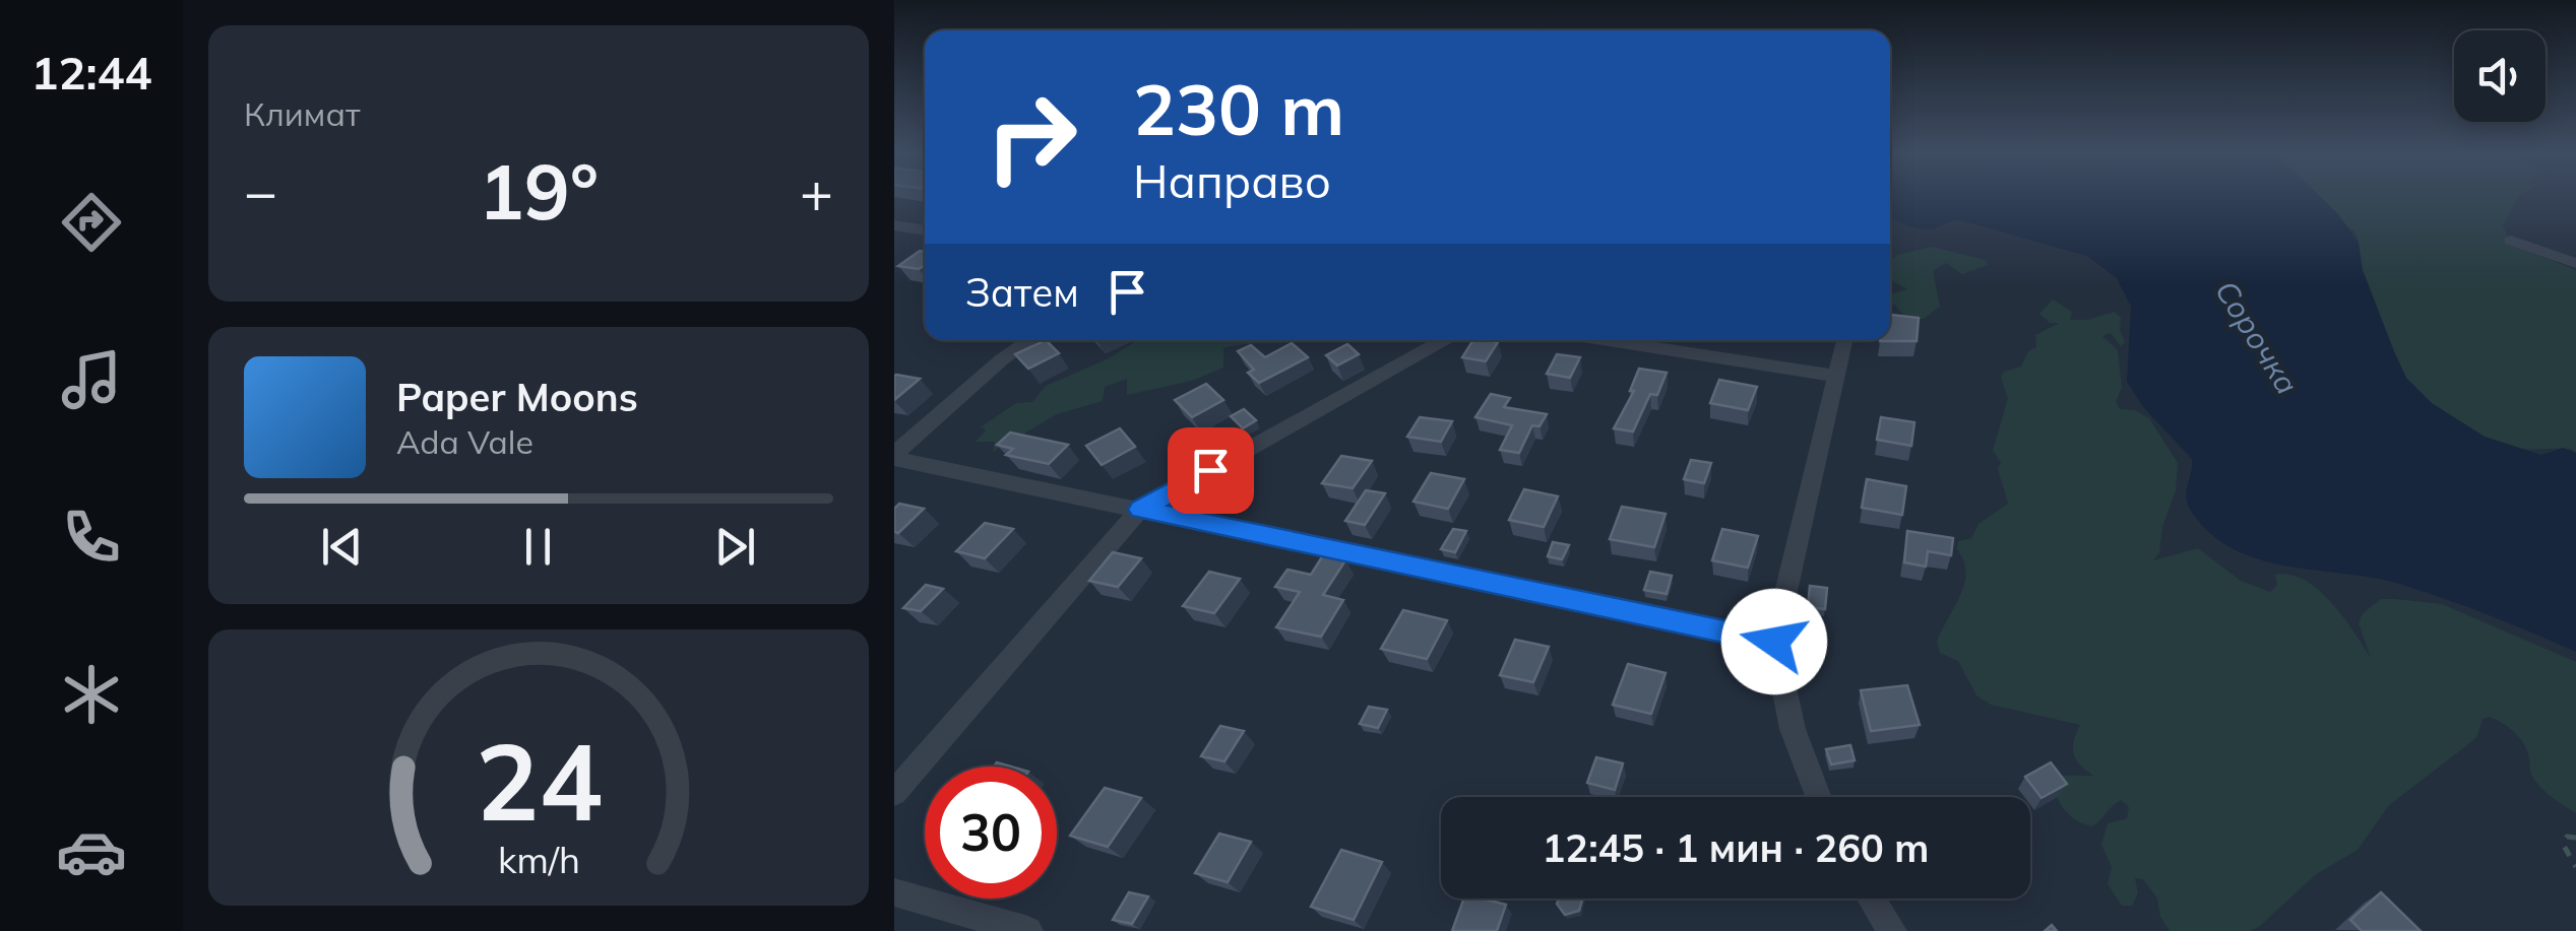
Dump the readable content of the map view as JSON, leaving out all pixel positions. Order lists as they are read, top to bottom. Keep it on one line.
{"water":["Сорочка"],"page":{"tabs":"12:44","tile":"Климат","turn":["230 m","Направо"],"heat":["−","19°","+"],"then":"Затем","song":["Paper Moons","Ada Vale"],"limit":"30","trip":"12:45 · 1 мин · 260 m","gauge":["24","km/h"]}}
